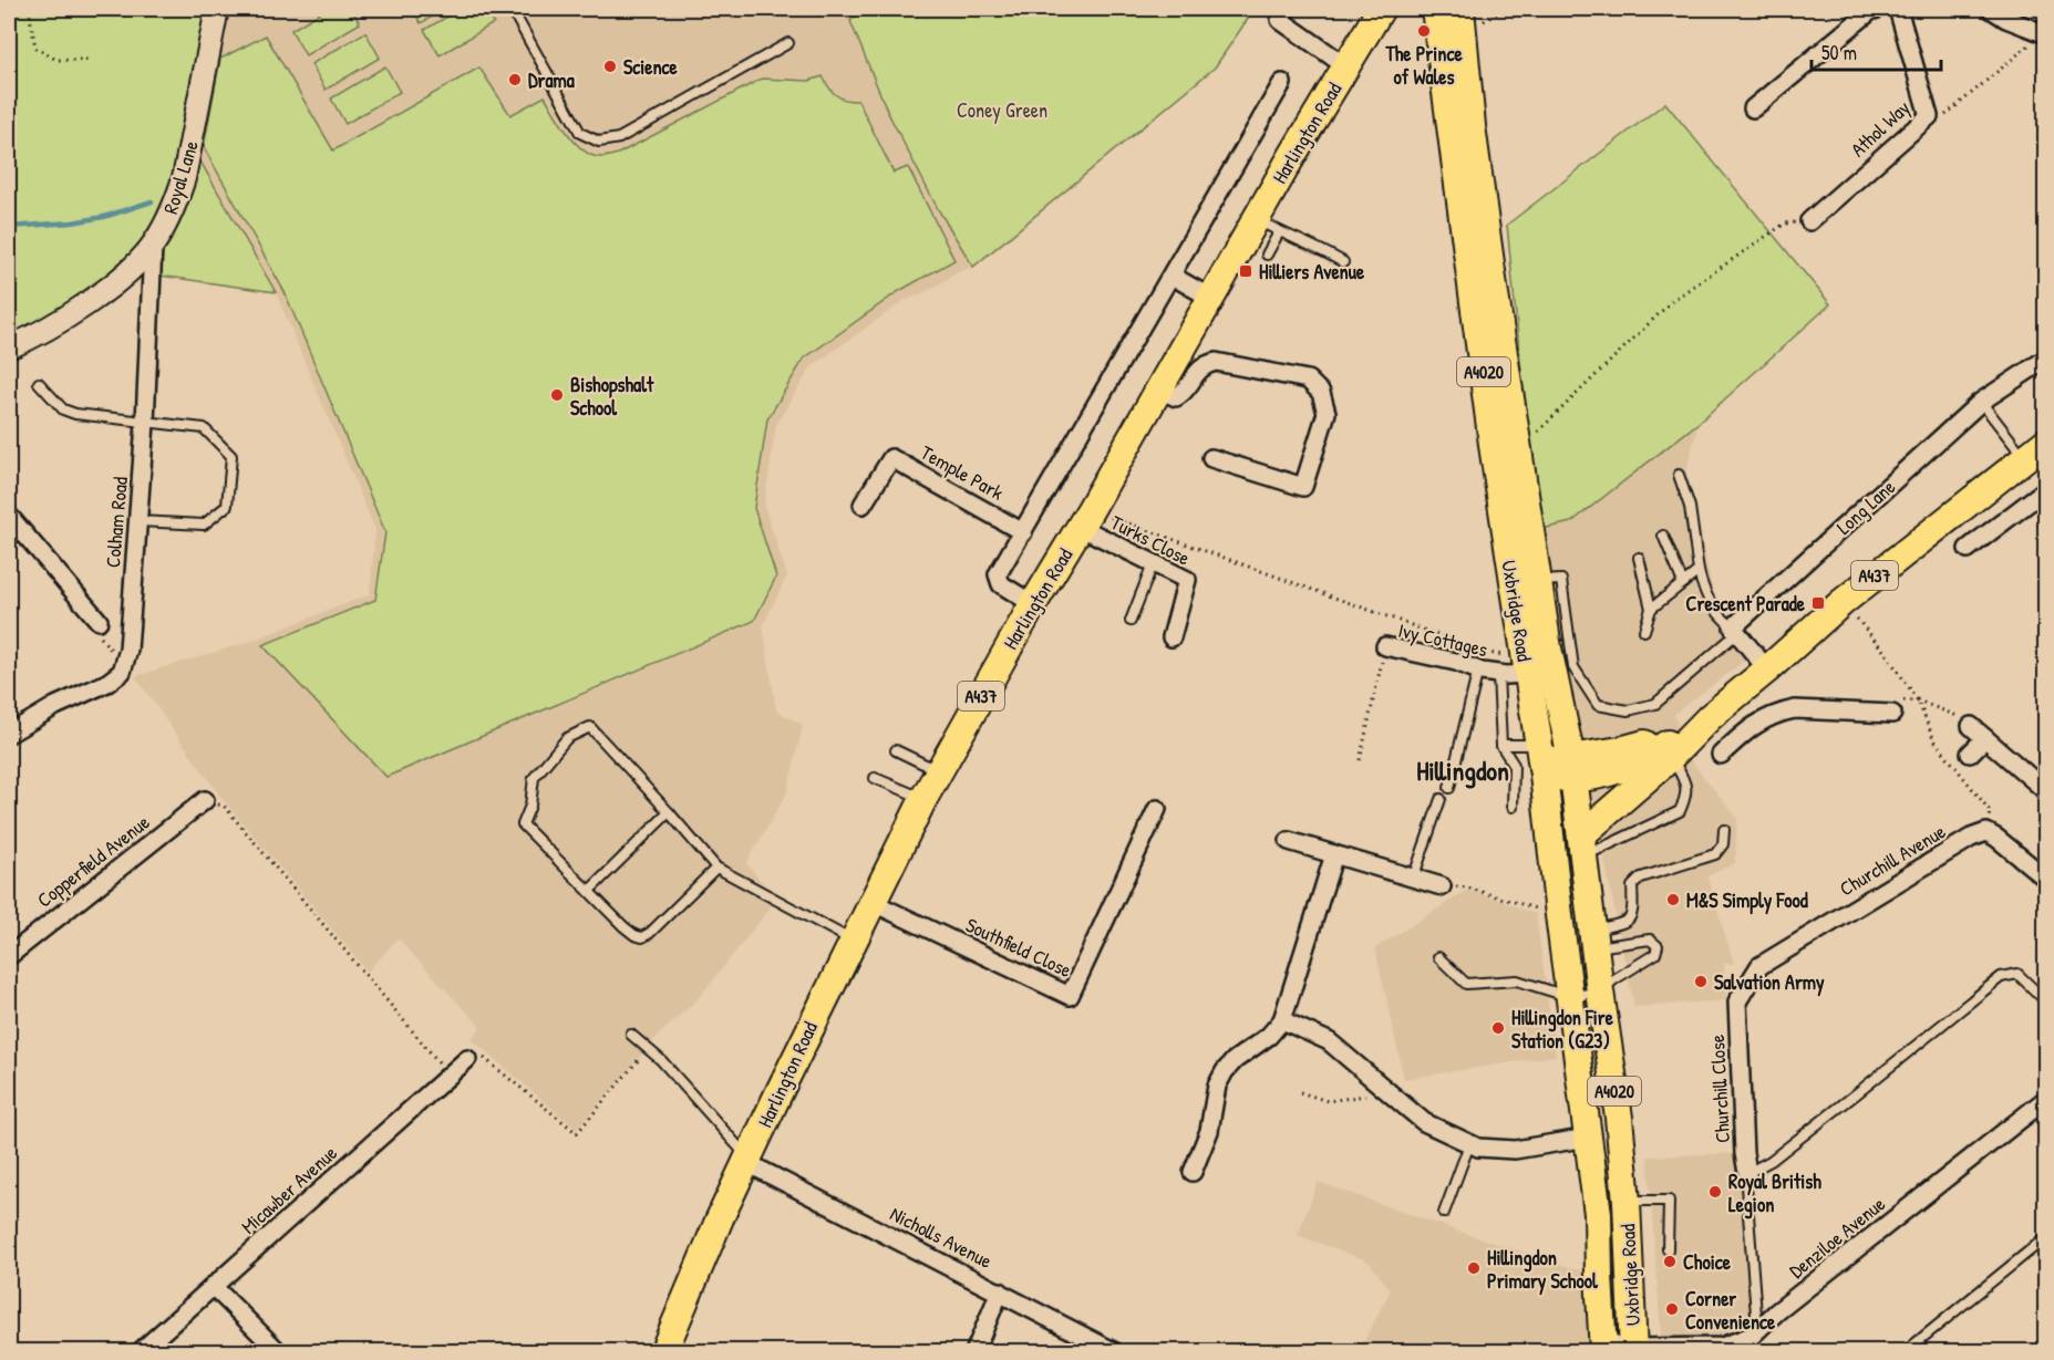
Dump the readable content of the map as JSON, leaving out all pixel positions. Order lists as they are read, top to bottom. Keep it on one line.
{"streets":{"main road":["Harlington Road","A4020","A437","Uxbridge Road"],"street":["Athol Way","Royal Lane","Temple Park","Long Lane","Colham Road","Turks Close","Ivy Cottages","Churchill Avenue","Copperfield Avenue","Southfield Close","Churchill Close","Micawber Avenue","Nicholls Avenue","Denziloe Avenue"]},"crossings":[["Harlington Road","Turks Close"],["Harlington Road","Southfield Close"],["Harlington Road","Nicholls Avenue"],["Royal Lane","Colham Road"],["A437","Uxbridge Road"],["Uxbridge Road","Ivy Cottages"],["Uxbridge Road","Denziloe Avenue"],["Churchill Avenue","Churchill Close"]],"districts":["Hillingdon"],"parks":["Coney Green"],"places":{"other":["The Prince of Wales","Science","Drama","Bishopshalt School","M&S Simply Food","Salvation Army","Hillingdon Fire Station (G23)","Royal British Legion","Choice","Hillingdon Primary School","Corner Convenience"],"transit":["Hilliers Avenue","Crescent Parade"]},"scale_bar":"50 m"}
